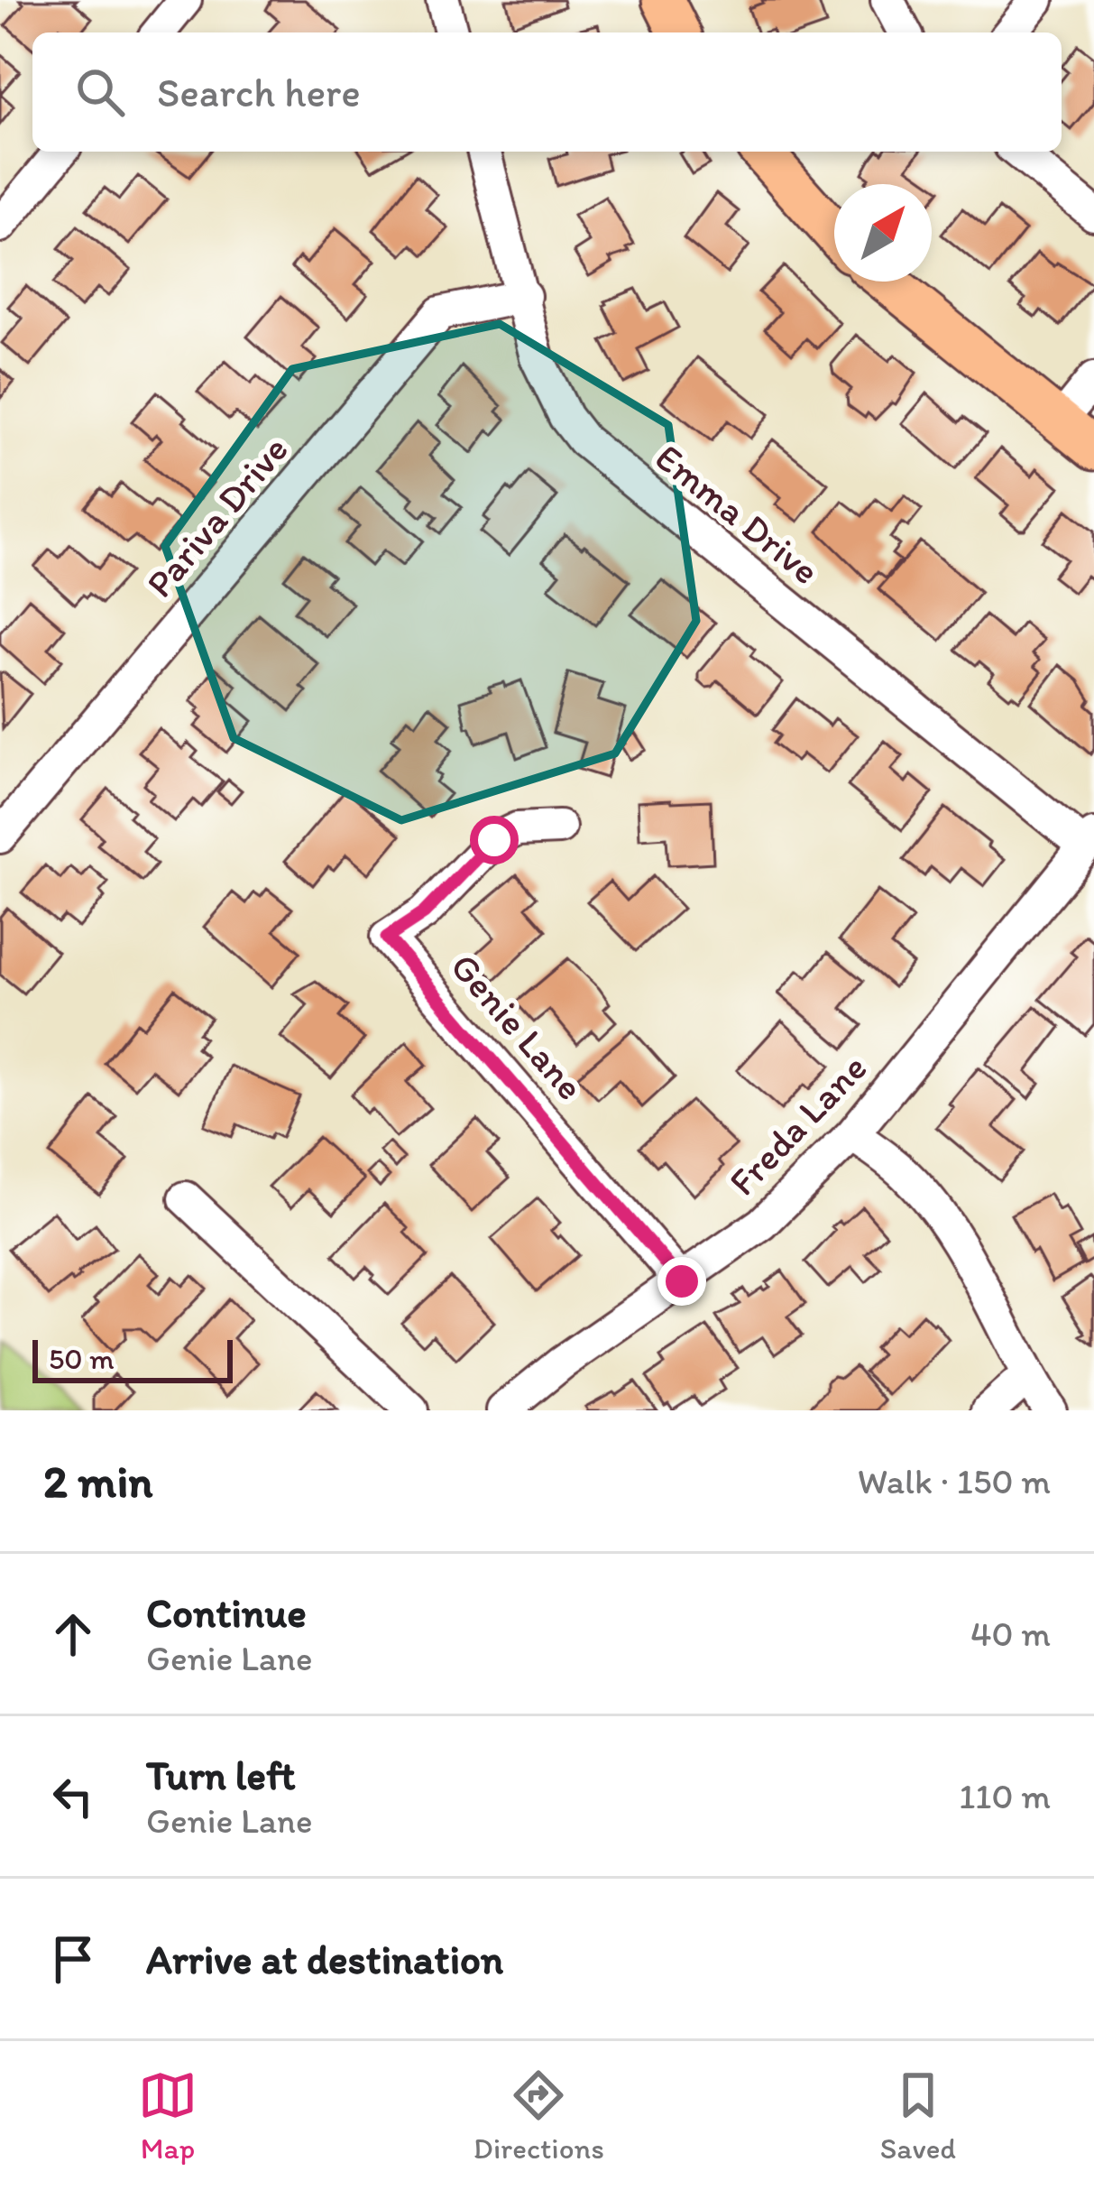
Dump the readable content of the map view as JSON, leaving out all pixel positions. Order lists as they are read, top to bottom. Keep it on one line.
{"streets":{"street":["Emma Drive","Pariva Drive","Genie Lane","Freda Lane"]},"crossings":[["Emma Drive","Pariva Drive"],["Emma Drive","Freda Lane"],["Genie Lane","Freda Lane"]],"scale_bar":"50 m","north":"top right","page":{"search":"Search here","scale":"50 m","heading":["2 min","Walk · 150 m"],"list":[["Continue","Genie Lane","40 m"],["Turn left","Genie Lane","110 m"],"Arrive at destination"],"nav":["Map","Directions","Saved"]}}
